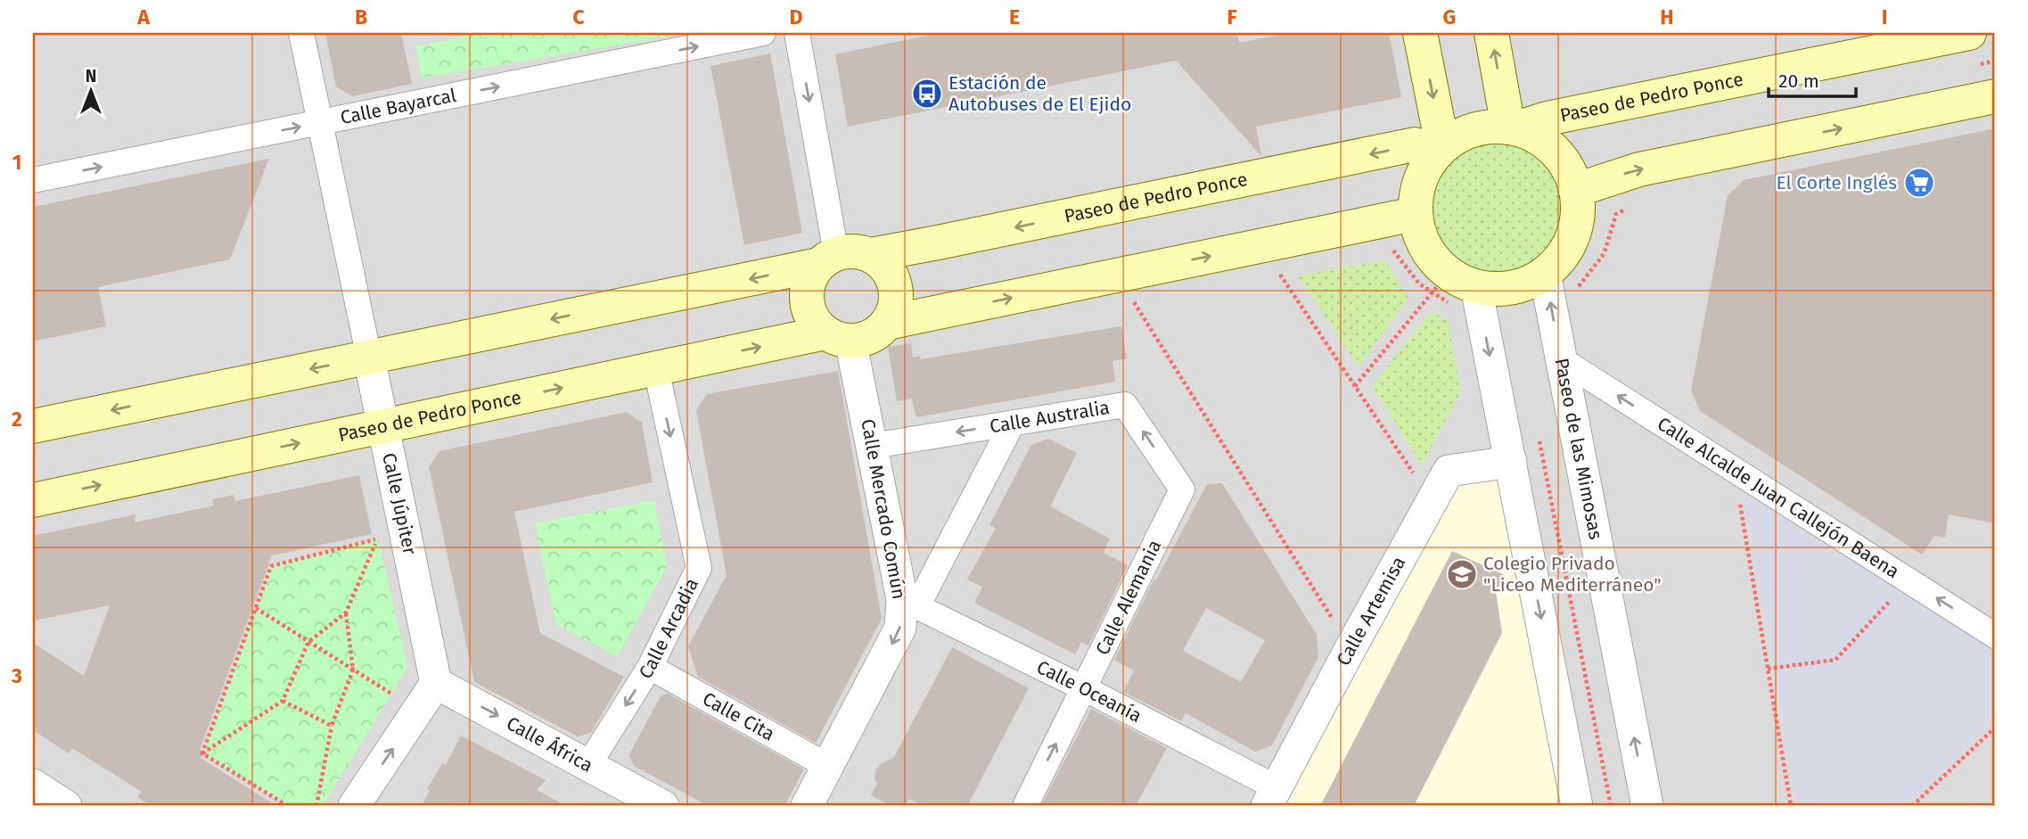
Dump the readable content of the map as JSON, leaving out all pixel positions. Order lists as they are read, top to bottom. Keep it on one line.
{"streets":{"main road":["Paseo de Pedro Ponce"],"street":["Calle Bayarcal","Calle Australia","Paseo de las Mimosas","Calle Alcalde Juan Callejón Baena","Calle Júpiter","Calle Mercado Común","Calle Alemania","Calle Artemisa","Calle Arcadia","Calle Oceanía","Calle Cita","Calle África"]},"crossings":[["Paseo de Pedro Ponce","Paseo de las Mimosas"],["Paseo de Pedro Ponce","Calle Júpiter"],["Paseo de Pedro Ponce","Calle Mercado Común"],["Paseo de Pedro Ponce","Calle Arcadia"],["Calle Bayarcal","Calle Júpiter"],["Calle Australia","Calle Mercado Común"],["Calle Australia","Calle Alemania"],["Paseo de las Mimosas","Calle Alcalde Juan Callejón Baena"],["Calle Júpiter","Calle África"],["Calle Mercado Común","Calle Oceanía"],["Calle Mercado Común","Calle Cita"],["Calle Alemania","Calle Oceanía"],["Calle Artemisa","Calle Oceanía"],["Calle Arcadia","Calle Cita"],["Calle Arcadia","Calle África"]],"one_way":["Calle Bayarcal","Calle Australia","Calle Alcalde Juan Callejón Baena","Calle Alemania","Calle Arcadia","Calle África"],"places":{"bus stop":["Estación de Autobuses de El Ejido"],"supermarket":["El Corte Inglés"],"school or university":["Colegio Privado \"Liceo Mediterráneo\""]},"scale_bar":"20 m","north":"top","grid":{"columns":["A","B","C","D","E","F","G","H","I"],"rows":["1","2","3"]}}
